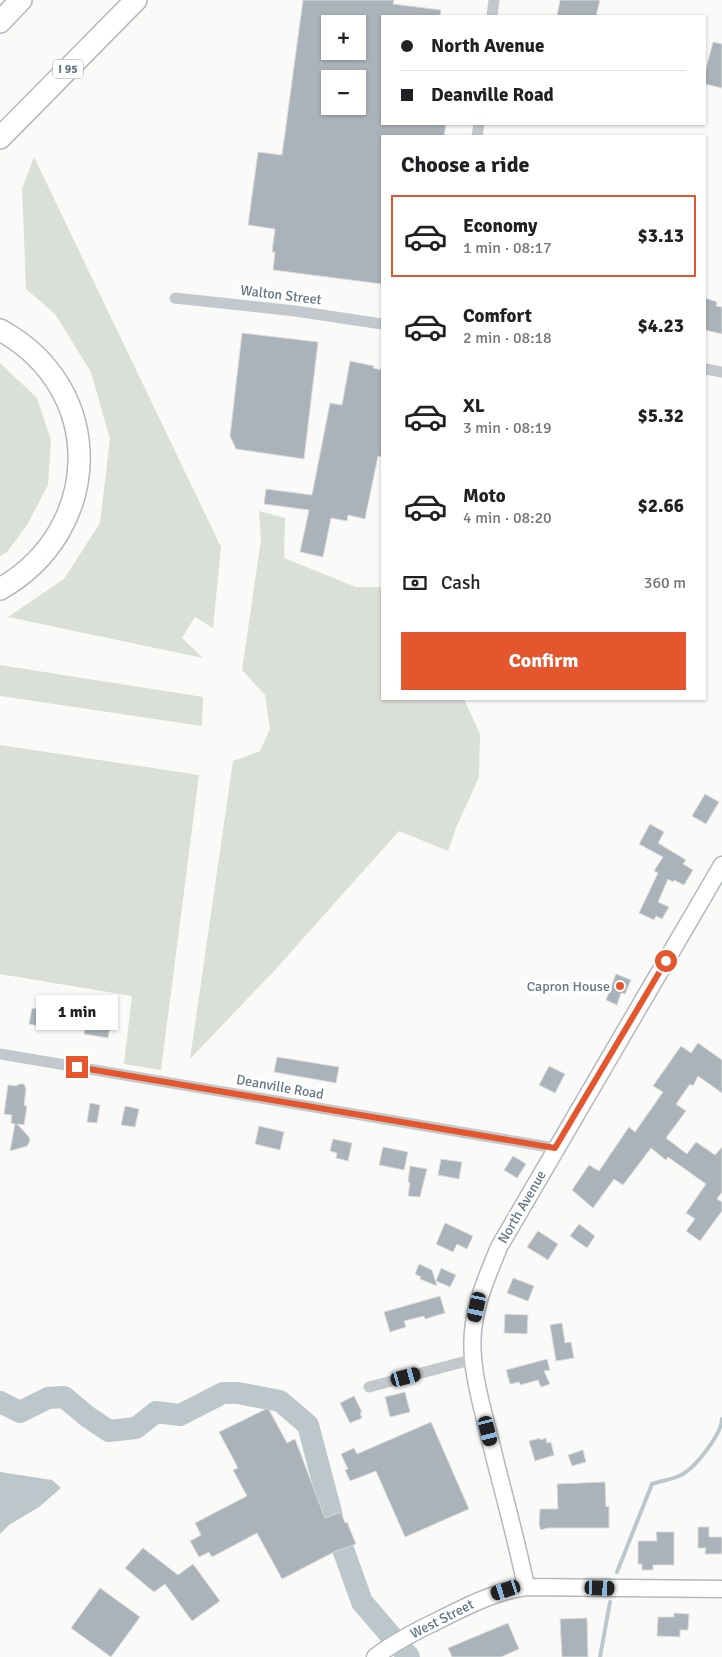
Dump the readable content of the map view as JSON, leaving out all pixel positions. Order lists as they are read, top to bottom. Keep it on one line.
{"streets":{"highway":["I 95"],"main road":["North Avenue","West Street"],"street":["Walton Street","Deanville Road"]},"crossings":[["Deanville Road","North Avenue"],["North Avenue","West Street"]],"places":["Capron House"],"page":{"map_buttons":["+","−"],"banner":["North Avenue","Deanville Road"],"heading":"Choose a ride","list":[{"name":"Economy","note":"1 min · 08:17","value":"$3.13"},{"name":"Comfort","note":"2 min · 08:18","value":"$4.23"},{"name":"XL","note":"3 min · 08:19","value":"$5.32"},{"name":"Moto","note":"4 min · 08:20","value":"$2.66"}],"pay":["Cash","360 m"],"buttons":"Confirm","bubble":"1 min"}}
